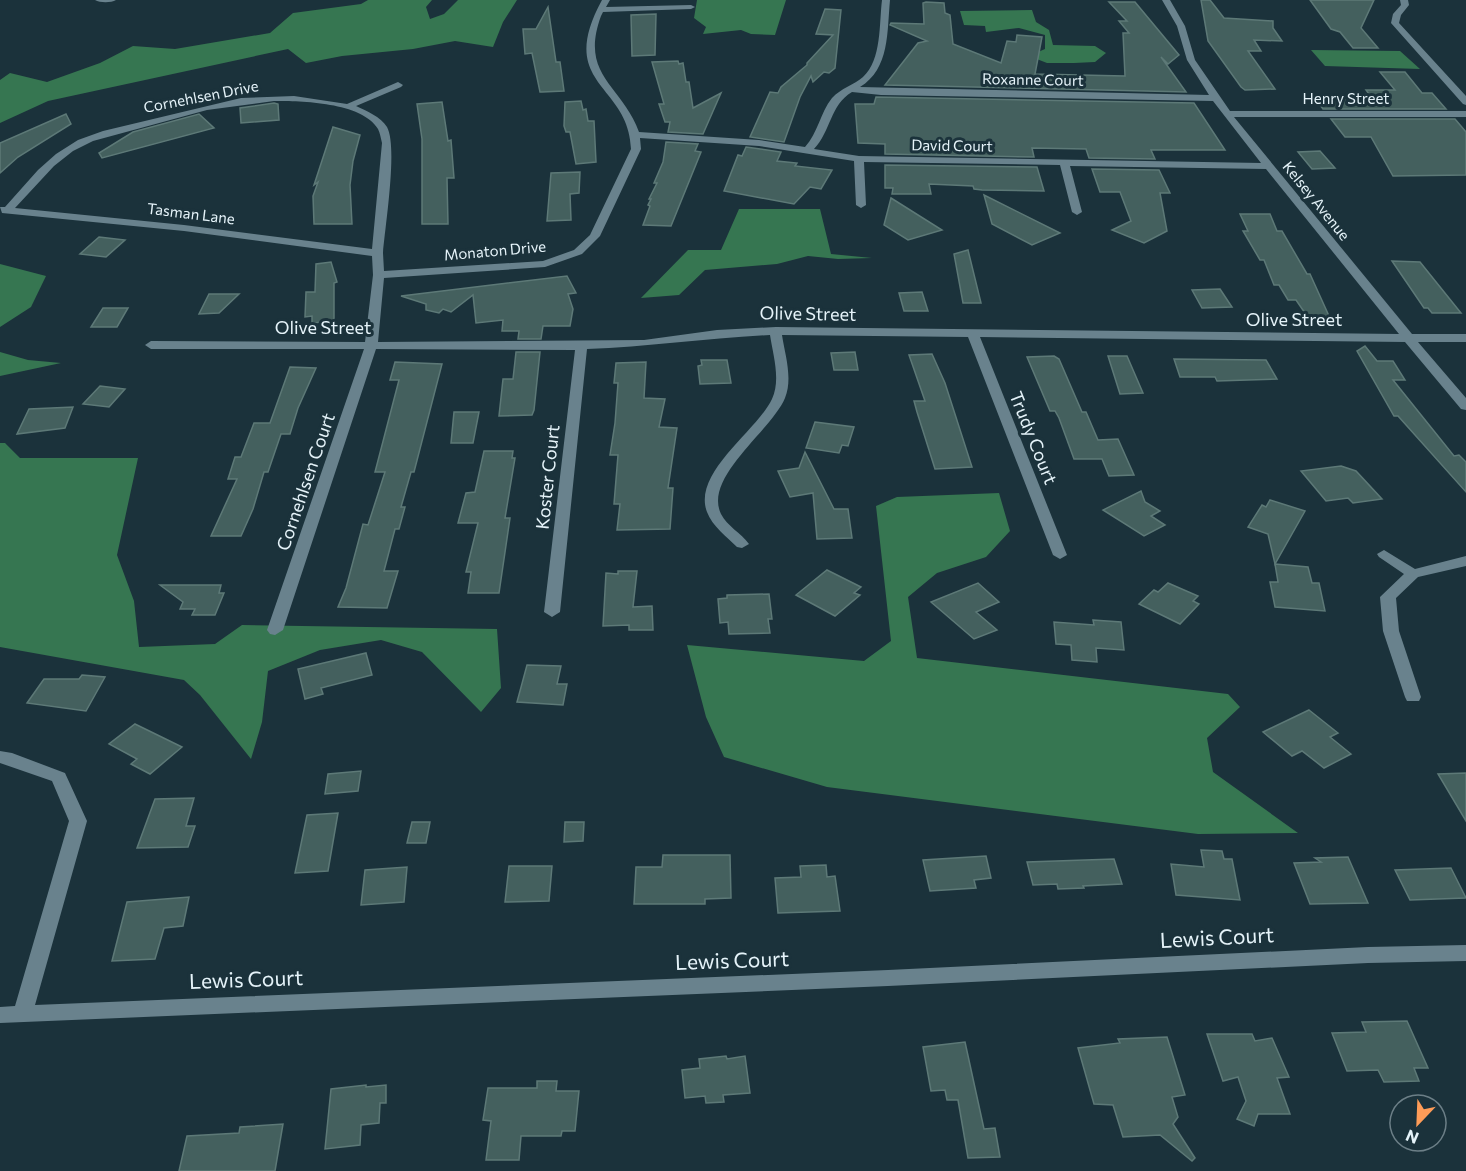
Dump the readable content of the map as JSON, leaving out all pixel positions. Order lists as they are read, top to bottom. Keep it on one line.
{"streets":{"street":["Roxanne Court","Cornehlsen Drive","Henry Street","David Court","Kelsey Avenue","Tasman Lane","Monaton Drive","Olive Street","Trudy Court","Koster Court","Cornehlsen Court","Lewis Court"]},"crossings":[["Roxanne Court","Kelsey Avenue"],["Cornehlsen Drive","Tasman Lane"],["Cornehlsen Drive","Monaton Drive"],["Cornehlsen Drive","Olive Street"],["Cornehlsen Drive","Cornehlsen Court"],["Henry Street","Kelsey Avenue"],["David Court","Kelsey Avenue"],["David Court","Monaton Drive"],["Kelsey Avenue","Olive Street"],["Olive Street","Trudy Court"],["Olive Street","Koster Court"],["Olive Street","Cornehlsen Court"]],"north":"bottom left"}
